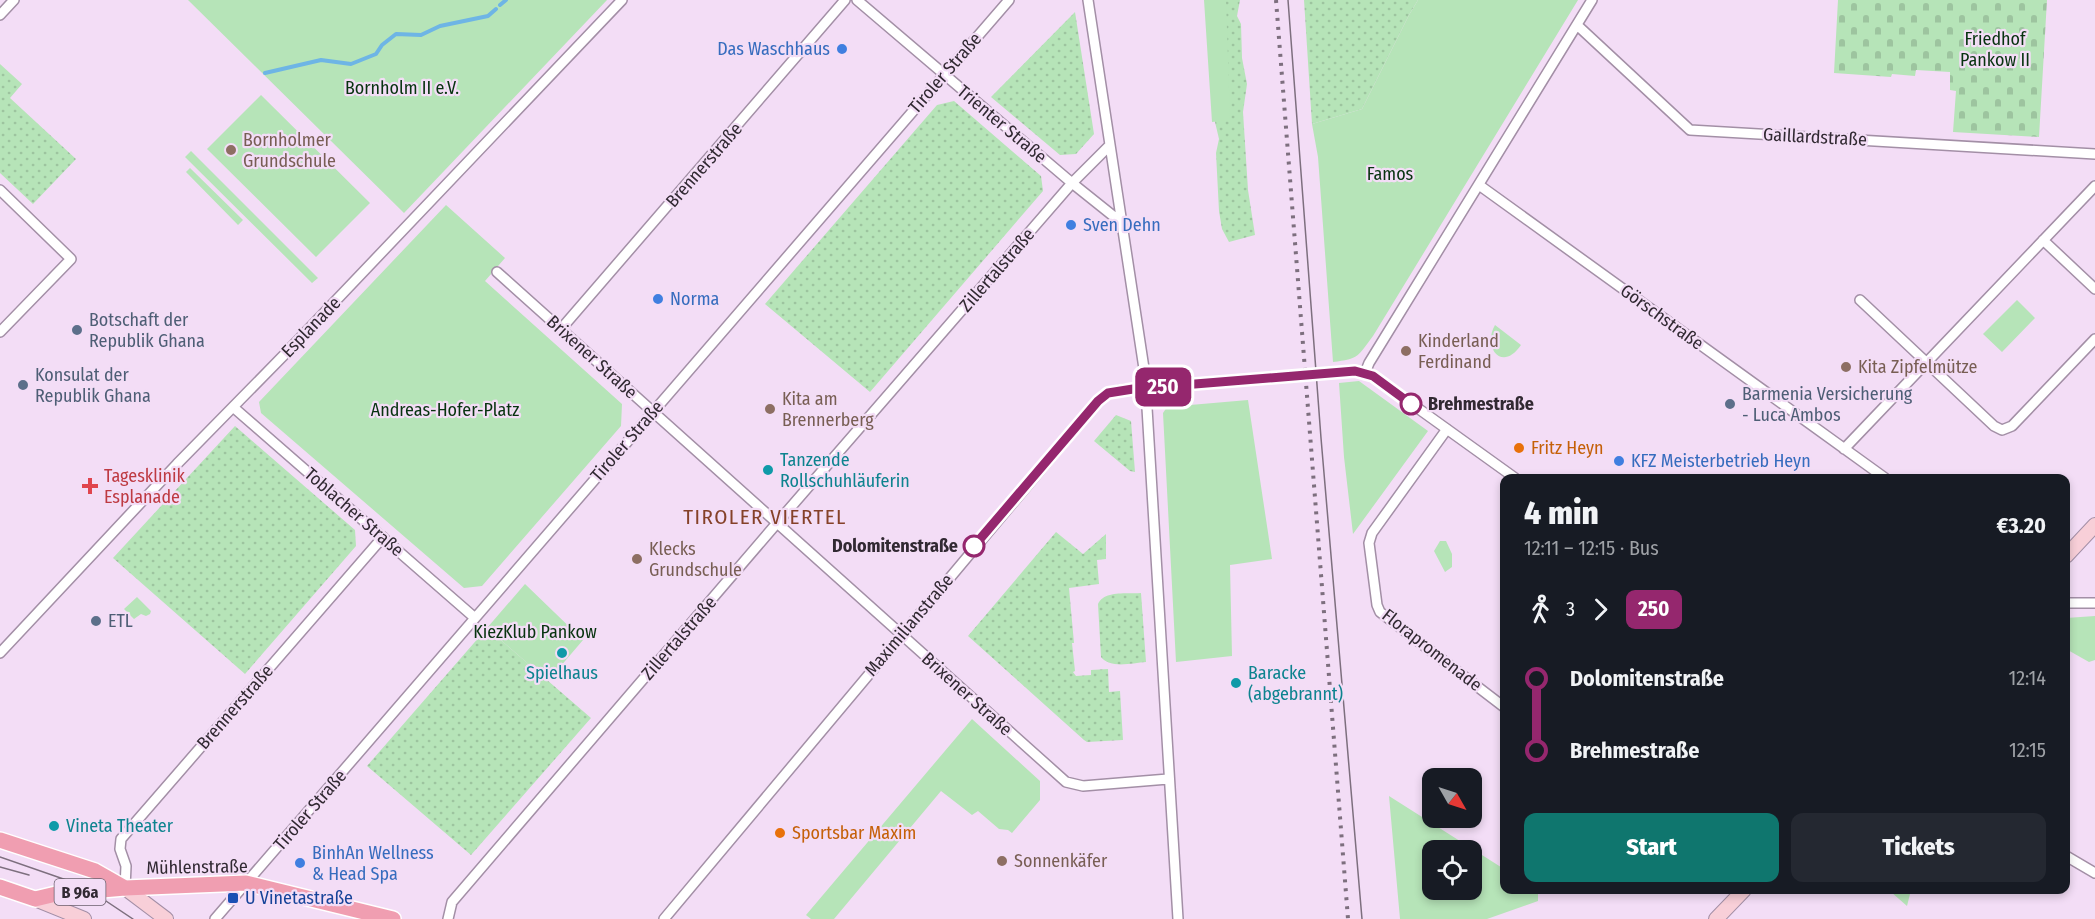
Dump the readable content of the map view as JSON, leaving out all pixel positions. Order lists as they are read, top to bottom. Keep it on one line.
{"streets":{"main road":["Mühlenstraße","B 96a"],"street":["Tiroler Straße","Trienter Straße","Gaillardstraße","Brennerstraße","Zillertalstraße","Görschstraße","Esplanade","Brixener Straße","Toblacher Straße","Maximilianstraße","Florapromenade"]},"crossings":[["Tiroler Straße","Trienter Straße"],["Tiroler Straße","Brixener Straße"],["Tiroler Straße","Toblacher Straße"],["Tiroler Straße","Mühlenstraße"],["Trienter Straße","Zillertalstraße"],["Brennerstraße","Brixener Straße"],["Brennerstraße","Toblacher Straße"],["Brennerstraße","Mühlenstraße"],["Brennerstraße","B 96a"],["Zillertalstraße","Brixener Straße"],["Esplanade","Toblacher Straße"],["Brixener Straße","Maximilianstraße"],["Mühlenstraße","B 96a"]],"districts":["TIROLER VIERTEL"],"parks":["Friedhof Pankow II","Bornholm II e.V.","Famos","Andreas-Hofer-Platz","KiezKlub Pankow"],"places":{"other":["Das Waschhaus","Bornholmer Grundschule","Sven Dehn","Norma","Botschaft der Republik Ghana","Kinderland Ferdinand","Kita Zipfelmütze","Konsulat der Republik Ghana","Brehmestraße","Barmenia Versicherung - Luca Ambos","Kita am Brennerberg","Fritz Heyn","KFZ Meisterbetrieb Heyn","Tanzende Rollschuhläuferin","Dolomitenstraße","Klecks Grundschule","ETL","Spielhaus","Baracke (abgebrannt)","Vineta Theater","Sportsbar Maxim","Sonnenkäfer","BinhAn Wellness & Head Spa"],"health":["Tagesklinik Esplanade"],"transit":["U Vinetastraße"]},"lines":["bus line 250"],"north":"bottom right","page":{"on_map":"250","heading":["4 min","12:11 – 12:15 · Bus","€3.20"],"legs":["3","250"],"list":[{"name":"Dolomitenstraße","value":"12:14"},{"name":"Brehmestraße","value":"12:15"}],"buttons":["Start","Tickets"]}}
